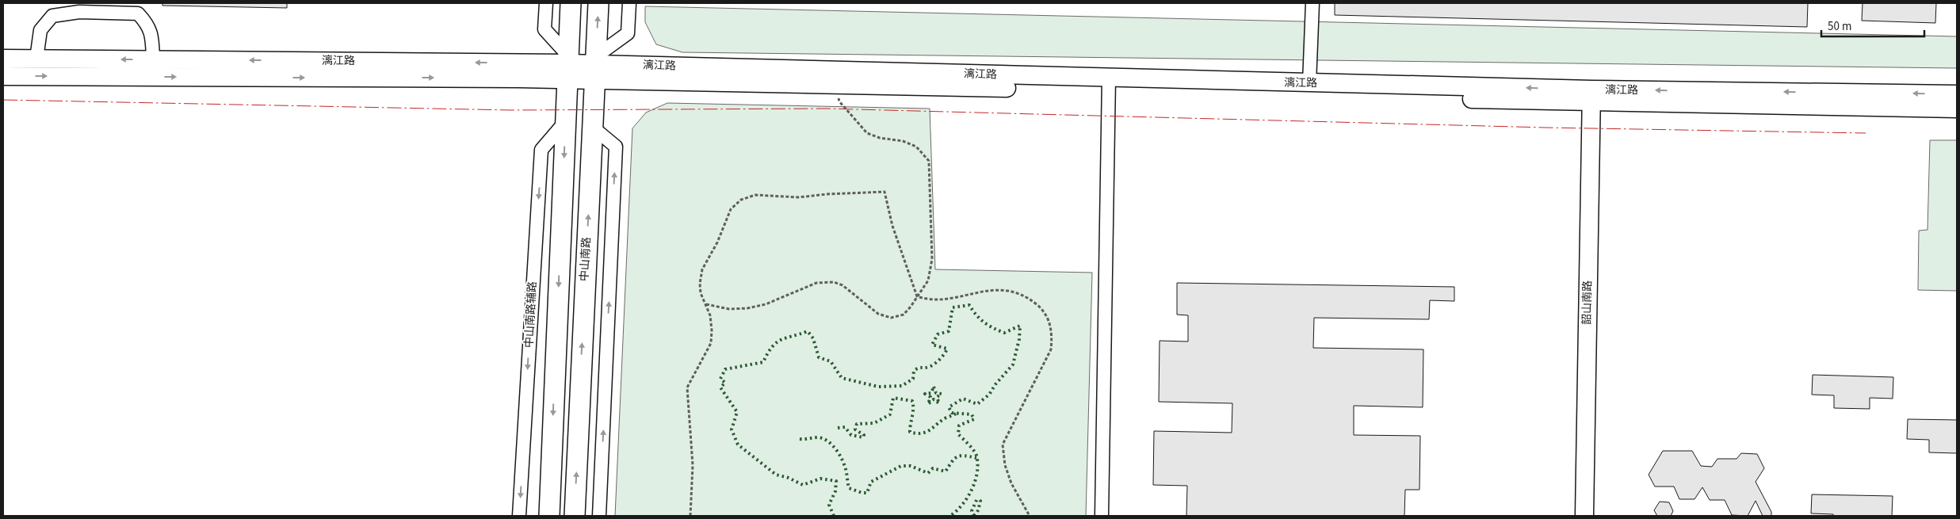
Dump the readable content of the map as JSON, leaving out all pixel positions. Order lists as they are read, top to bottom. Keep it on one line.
{"streets":{"main road":["中山南路"],"street":["漓江路","韶山南路","中山南路辅路"]},"crossings":[["漓江路","中山南路"],["漓江路","韶山南路"]],"scale_bar":"50 m"}
